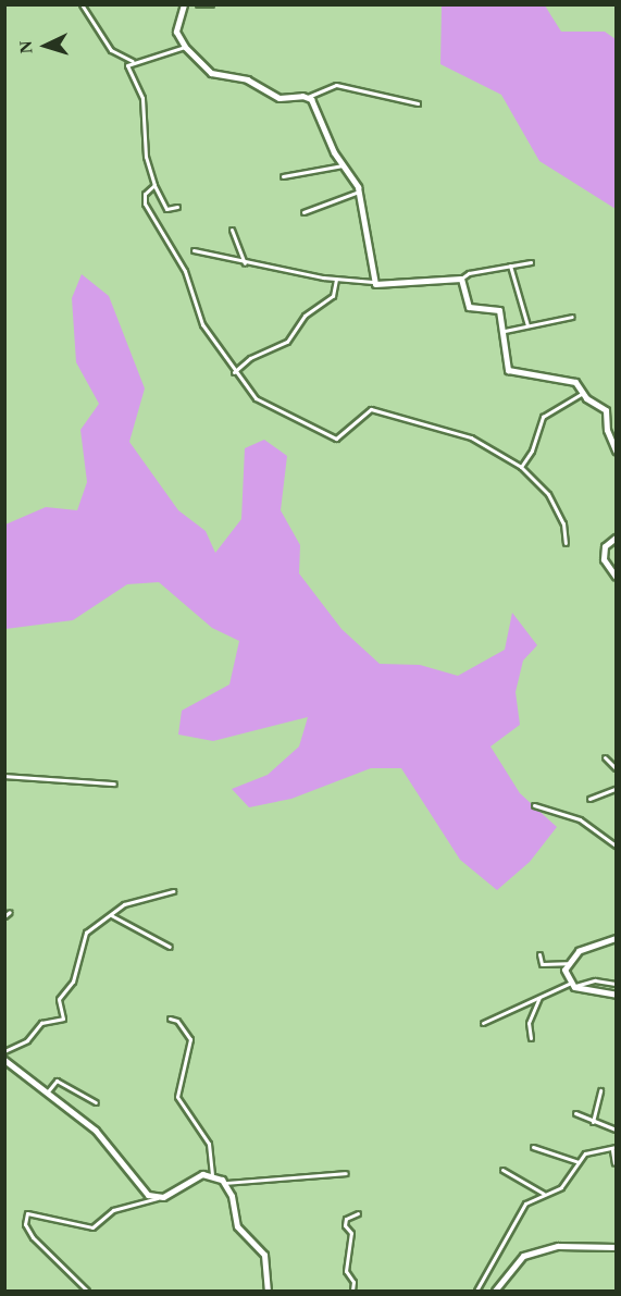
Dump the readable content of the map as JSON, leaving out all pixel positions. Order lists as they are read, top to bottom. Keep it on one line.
{"north":"left"}
